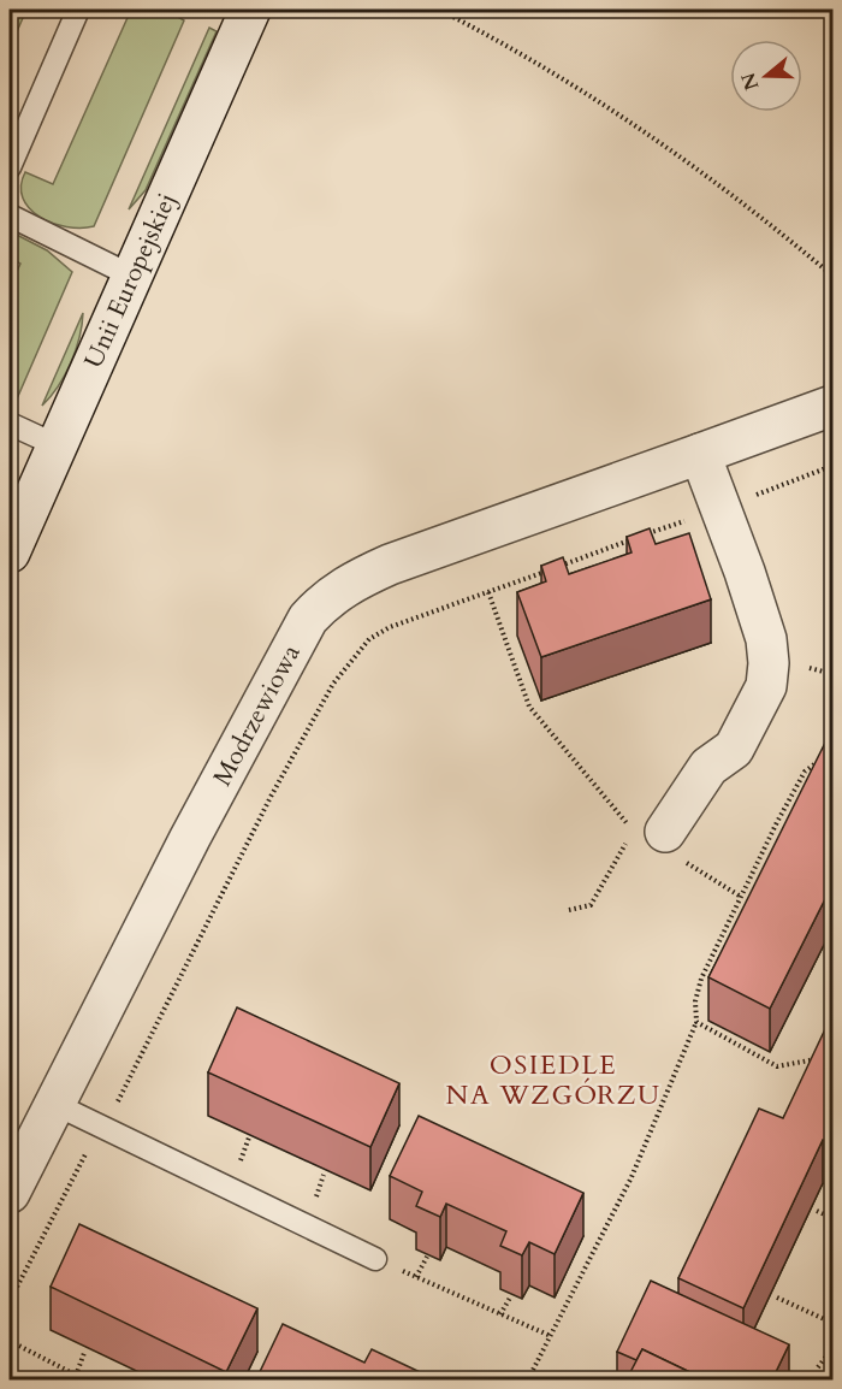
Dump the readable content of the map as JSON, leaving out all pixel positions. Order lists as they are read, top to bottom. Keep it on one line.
{"streets":{"street":["Unii Europejskiej","Modrzewiowa"]},"districts":["OSIEDLE NA WZGÓRZU"],"north":"left"}
